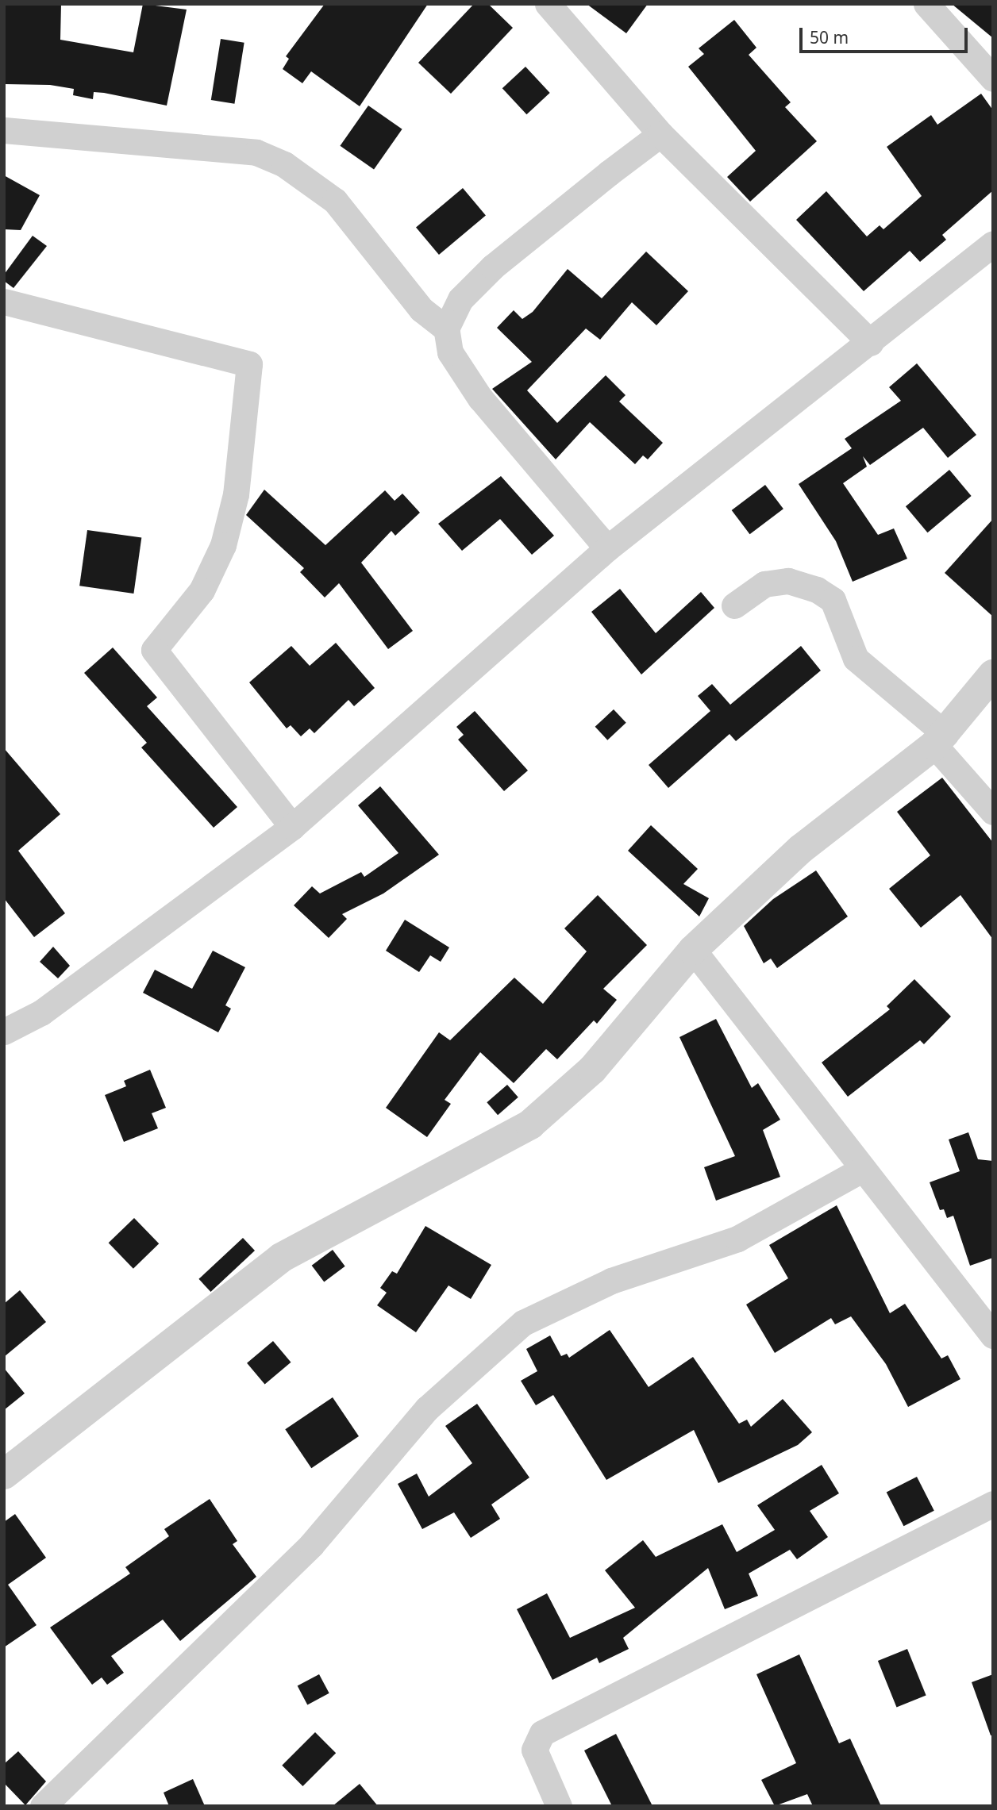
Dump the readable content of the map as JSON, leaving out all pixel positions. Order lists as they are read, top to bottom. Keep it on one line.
{"scale_bar":"50 m"}
